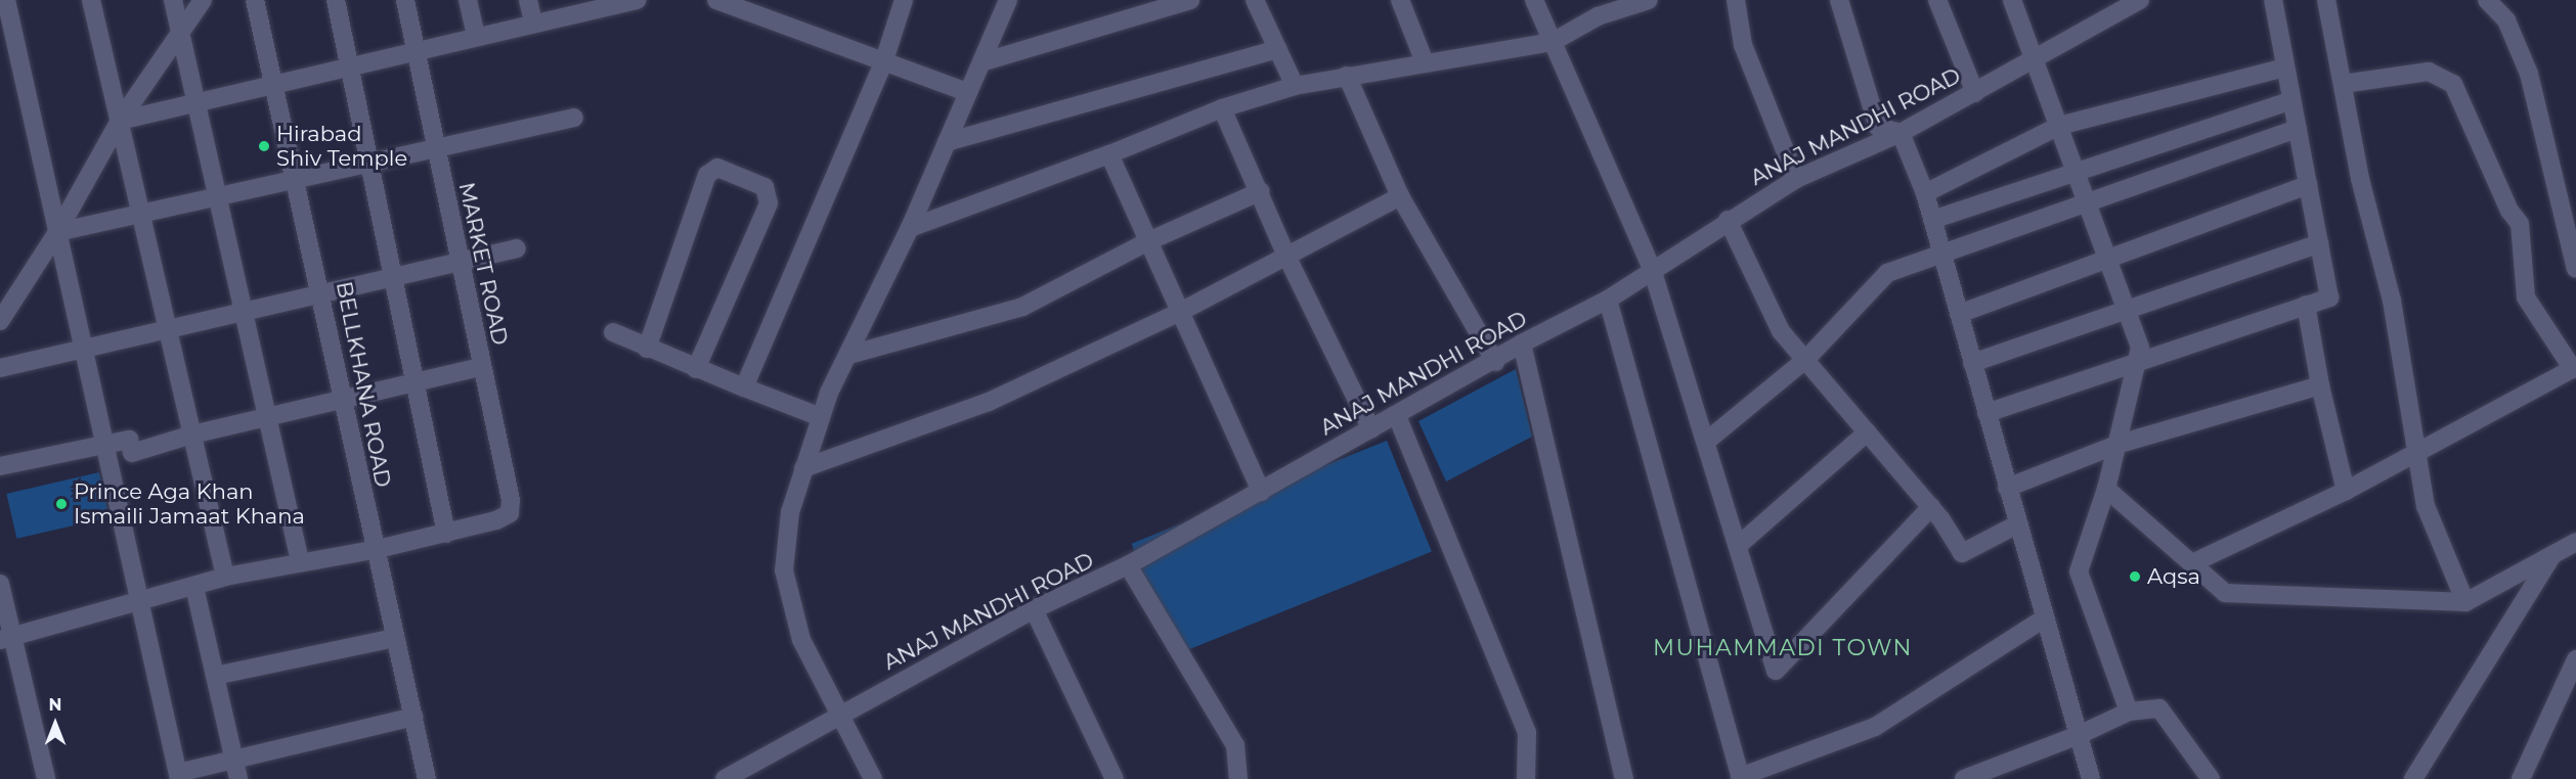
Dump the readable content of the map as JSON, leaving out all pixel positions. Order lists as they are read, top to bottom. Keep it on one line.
{"streets":{"street":["ANAJ MANDHI ROAD","MARKET ROAD","BELLKHANA ROAD"]},"crossings":[["MARKET ROAD","BELLKHANA ROAD"]],"districts":["MUHAMMADI TOWN"],"places":["Hirabad Shiv Temple","Prince Aga Khan Ismaili Jamaat Khana","Aqsa"],"north":"top"}
